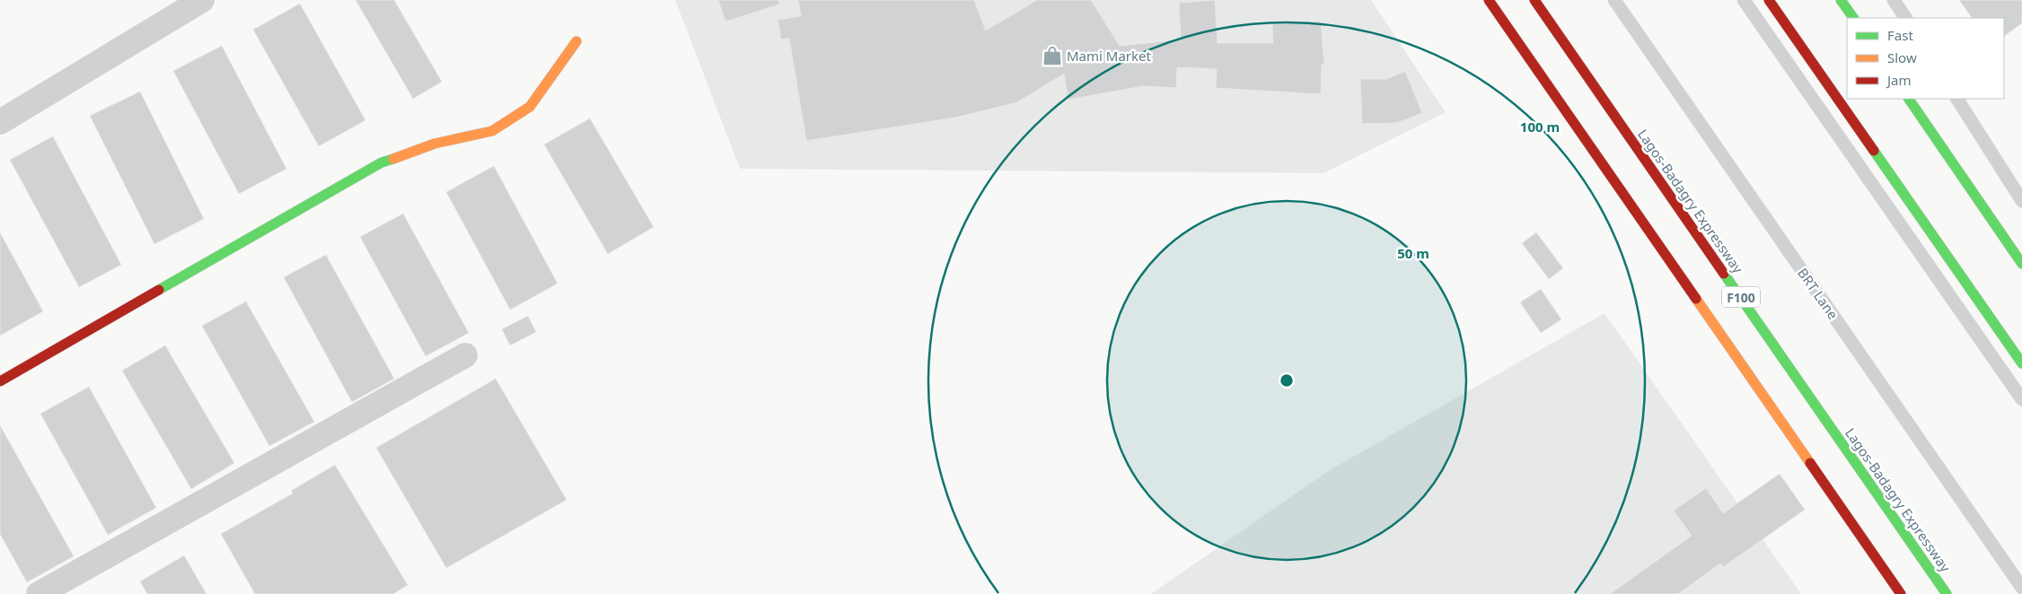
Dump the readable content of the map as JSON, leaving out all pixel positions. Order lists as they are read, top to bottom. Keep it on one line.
{"streets":{"main road":["Lagos-Badagry Expressway","F100"],"lane":["BRT Lane"]},"places":{"shop":["Mami Market"]},"legend":["Fast","Slow","Jam"],"rings":["100 m","50 m"]}
